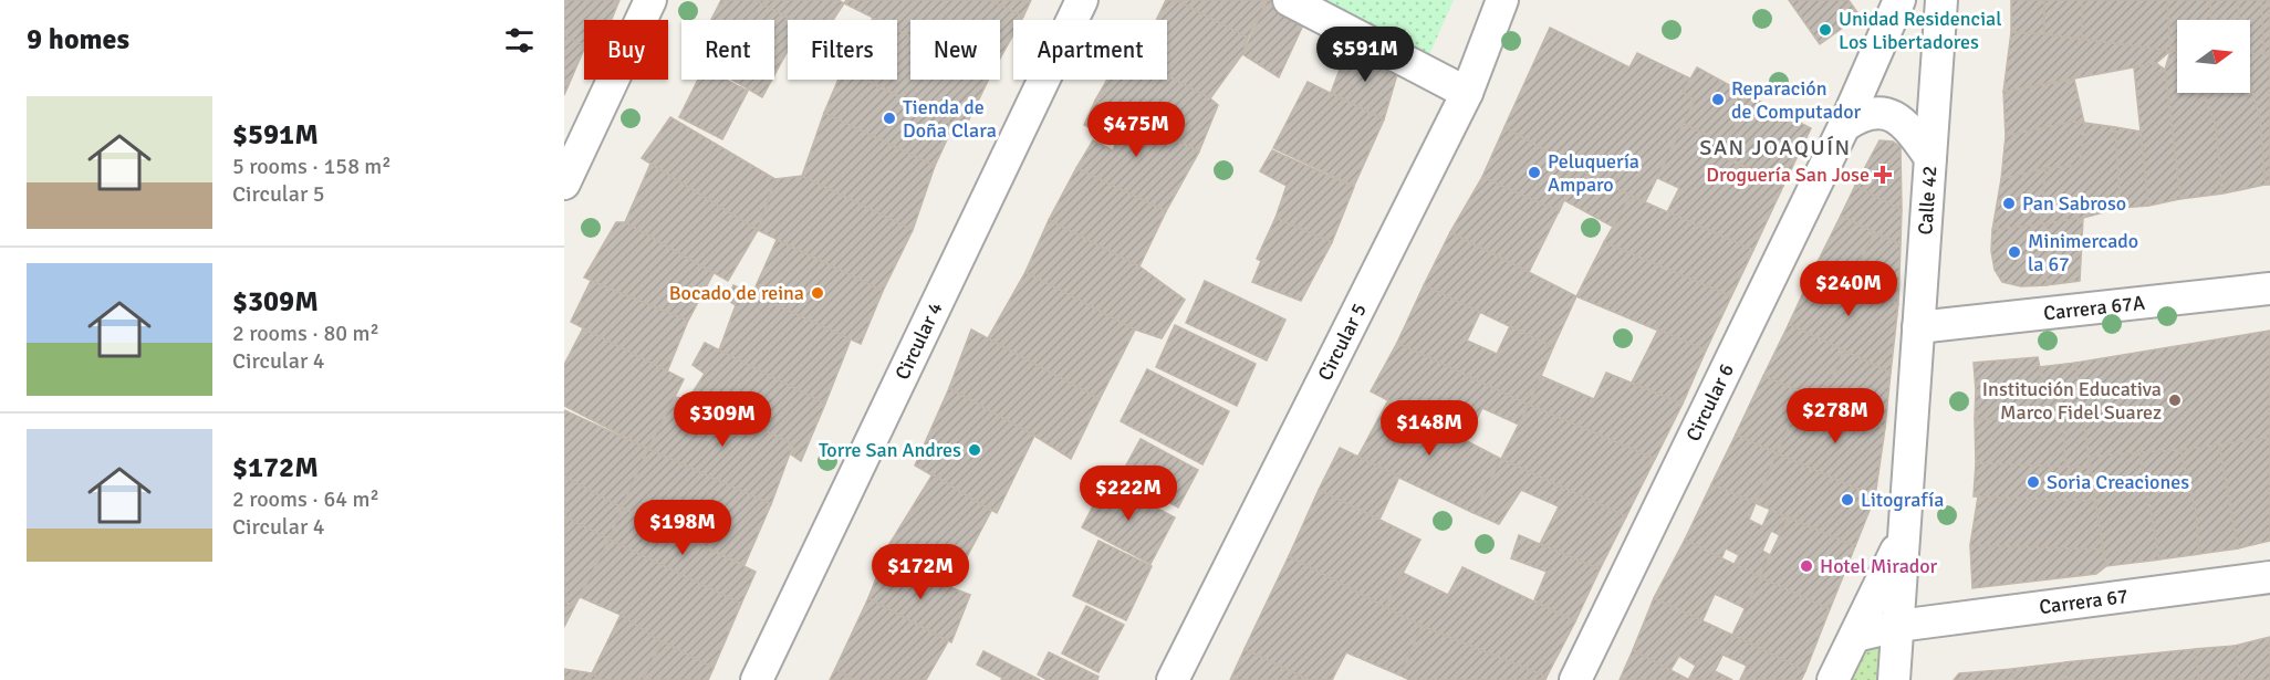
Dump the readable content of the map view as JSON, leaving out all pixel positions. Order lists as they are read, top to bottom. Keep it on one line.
{"streets":{"street":["Calle 42","Carrera 67A","Circular 4","Circular 5","Circular 6","Carrera 67"]},"crossings":[["Calle 42","Carrera 67A"],["Calle 42","Carrera 67"]],"districts":["SAN JOAQUÍN"],"places":{"other":["Unidad Residencial Los Libertadores","Reparación de Computador","Tienda de Doña Clara","Peluquería Amparo","Pan Sabroso","Minimercado la 67","Bocado de reina","Institución Educativa Marco Fidel Suarez","Torre San Andres","Soria Creaciones","Litografía","Hotel Mirador"],"health":["Droguería San Jose"]},"north":"right","page":{"heading":"9 homes","chip":["Buy","Rent","Filters","New","Apartment"],"price":["$591M","$475M","$240M","$278M","$309M","$148M","$222M","$198M","$172M"],"list":[{"name":"$591M","note":"5 rooms · 158 m² · Circular 5"},{"name":"$309M","note":"2 rooms · 80 m² · Circular 4"},{"name":"$172M","note":"2 rooms · 64 m² · Circular 4"}]}}
